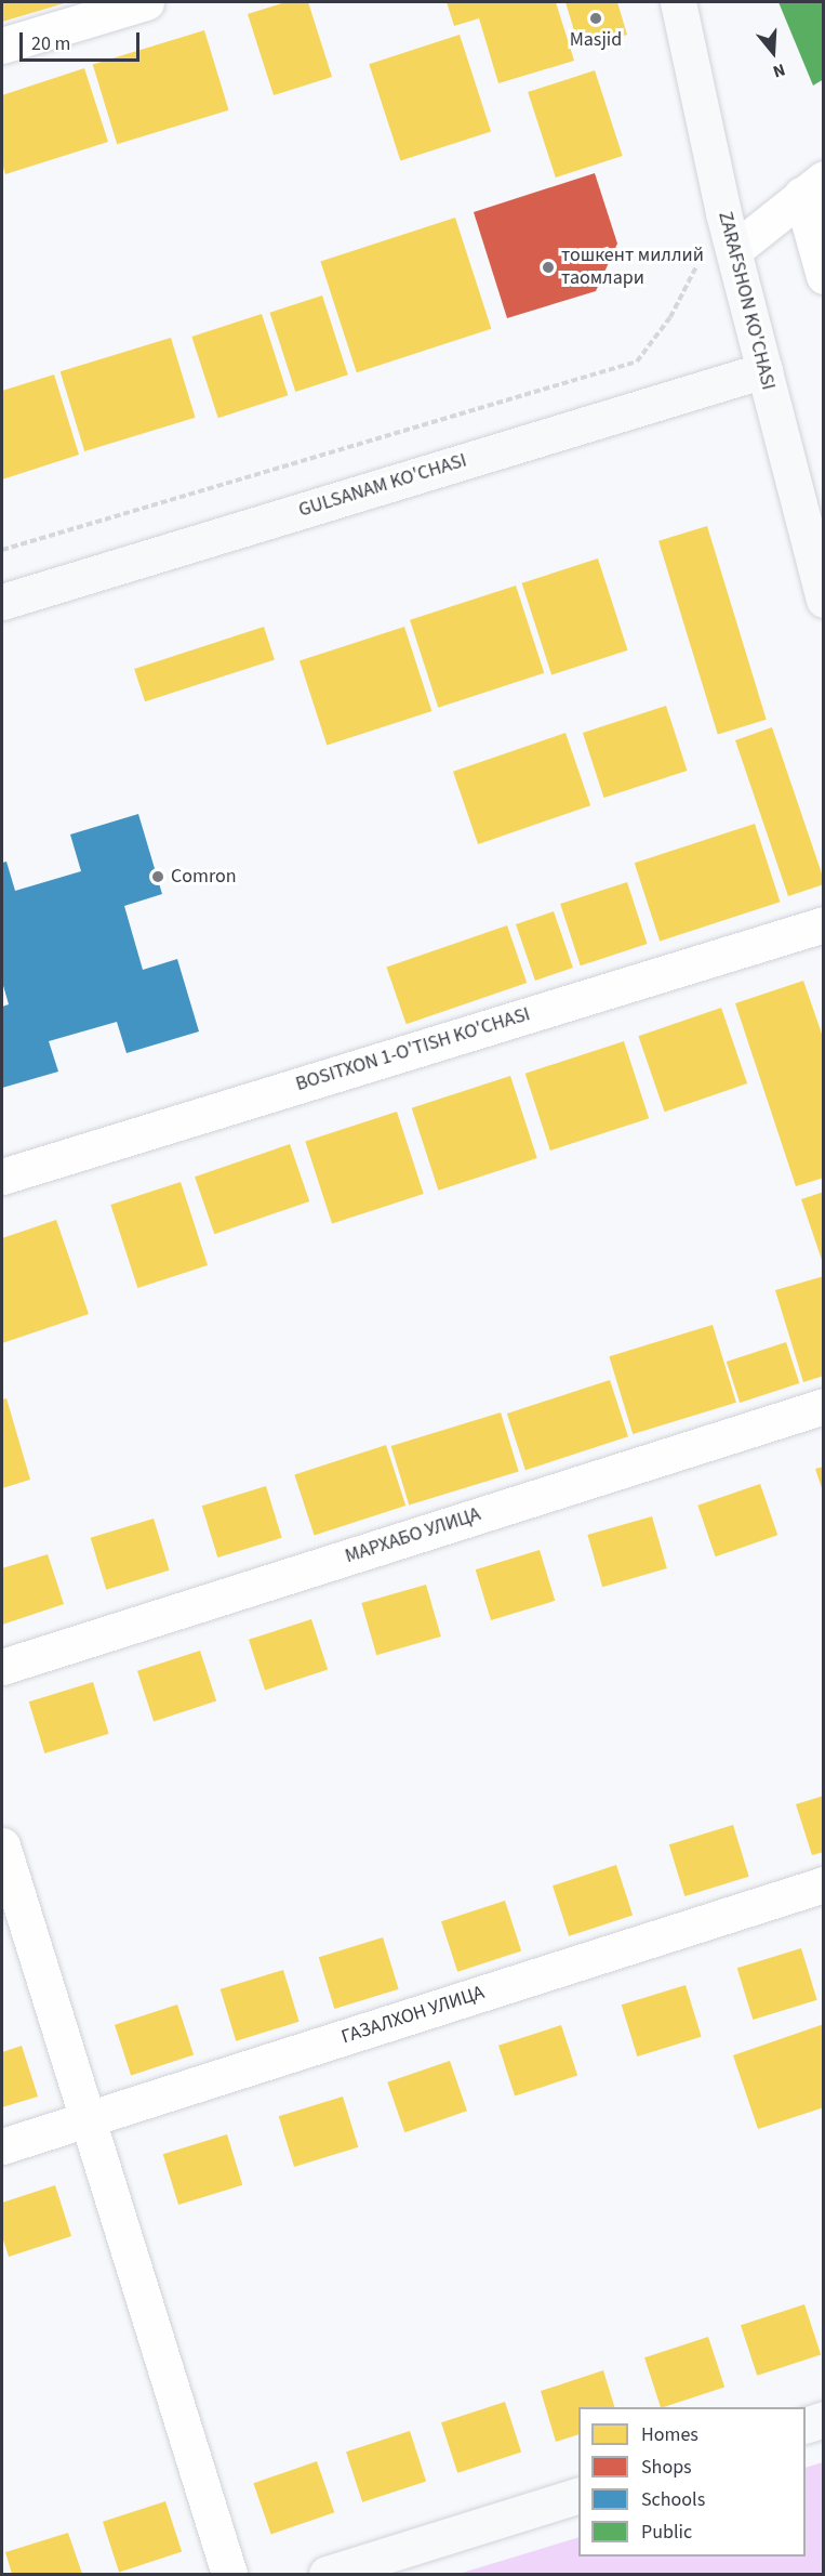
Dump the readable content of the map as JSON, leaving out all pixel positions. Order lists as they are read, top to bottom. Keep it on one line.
{"streets":{"street":["ZARAFSHON KO'CHASI","GULSANAM KO'CHASI","BOSITXON 1-O'TISH KO'CHASI","МАРХАБО УЛИЦА","ГАЗАЛХОН УЛИЦА"]},"crossings":[["ZARAFSHON KO'CHASI","GULSANAM KO'CHASI"]],"places":["Masjid","тошкент миллий таомлари","Сomron"],"legend":["Homes","Shops","Schools","Public"],"scale_bar":"20 m","north":"bottom"}
